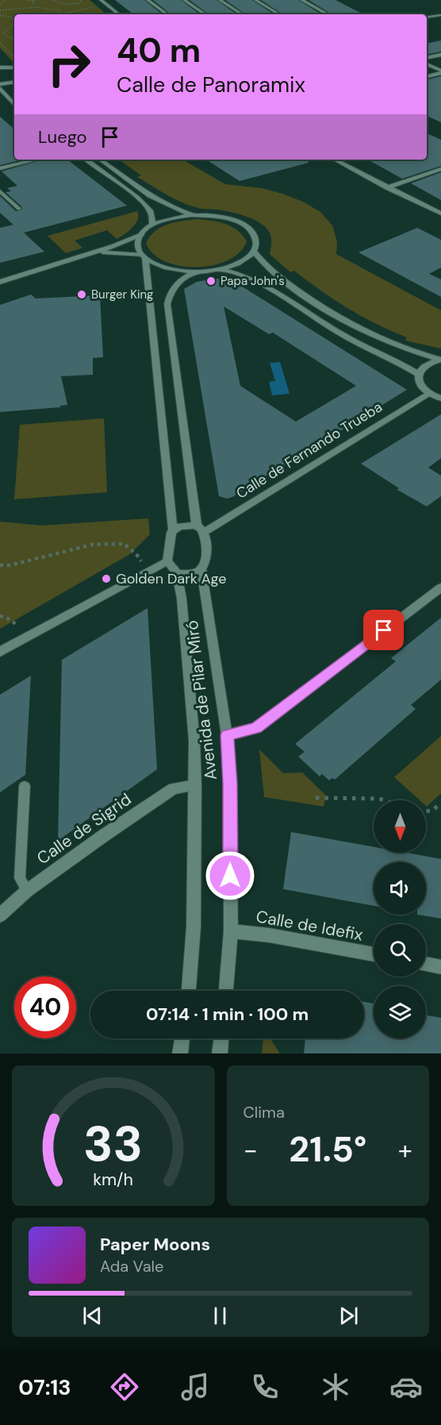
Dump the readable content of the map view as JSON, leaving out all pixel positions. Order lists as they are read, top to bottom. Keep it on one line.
{"streets":{"street":["Calle de Fernando Trueba","Avenida de Pilar Miró","Calle de Sigrid","Calle de Idefix"]},"crossings":[["Calle de Fernando Trueba","Avenida de Pilar Miró"],["Avenida de Pilar Miró","Calle de Sigrid"],["Avenida de Pilar Miró","Calle de Idefix"]],"places":["Papa John's","Burger King","Golden Dark Age"],"north":"bottom","page":{"turn":["40 m","Calle de Panoramix"],"then":"Luego","limit":"40","trip":"07:14 · 1 min · 100 m","tile":"Clima","heat":["−","21.5°","+"],"song":["Paper Moons","Ada Vale"],"tabs":"07:13","gauge":["33","km/h"]}}
